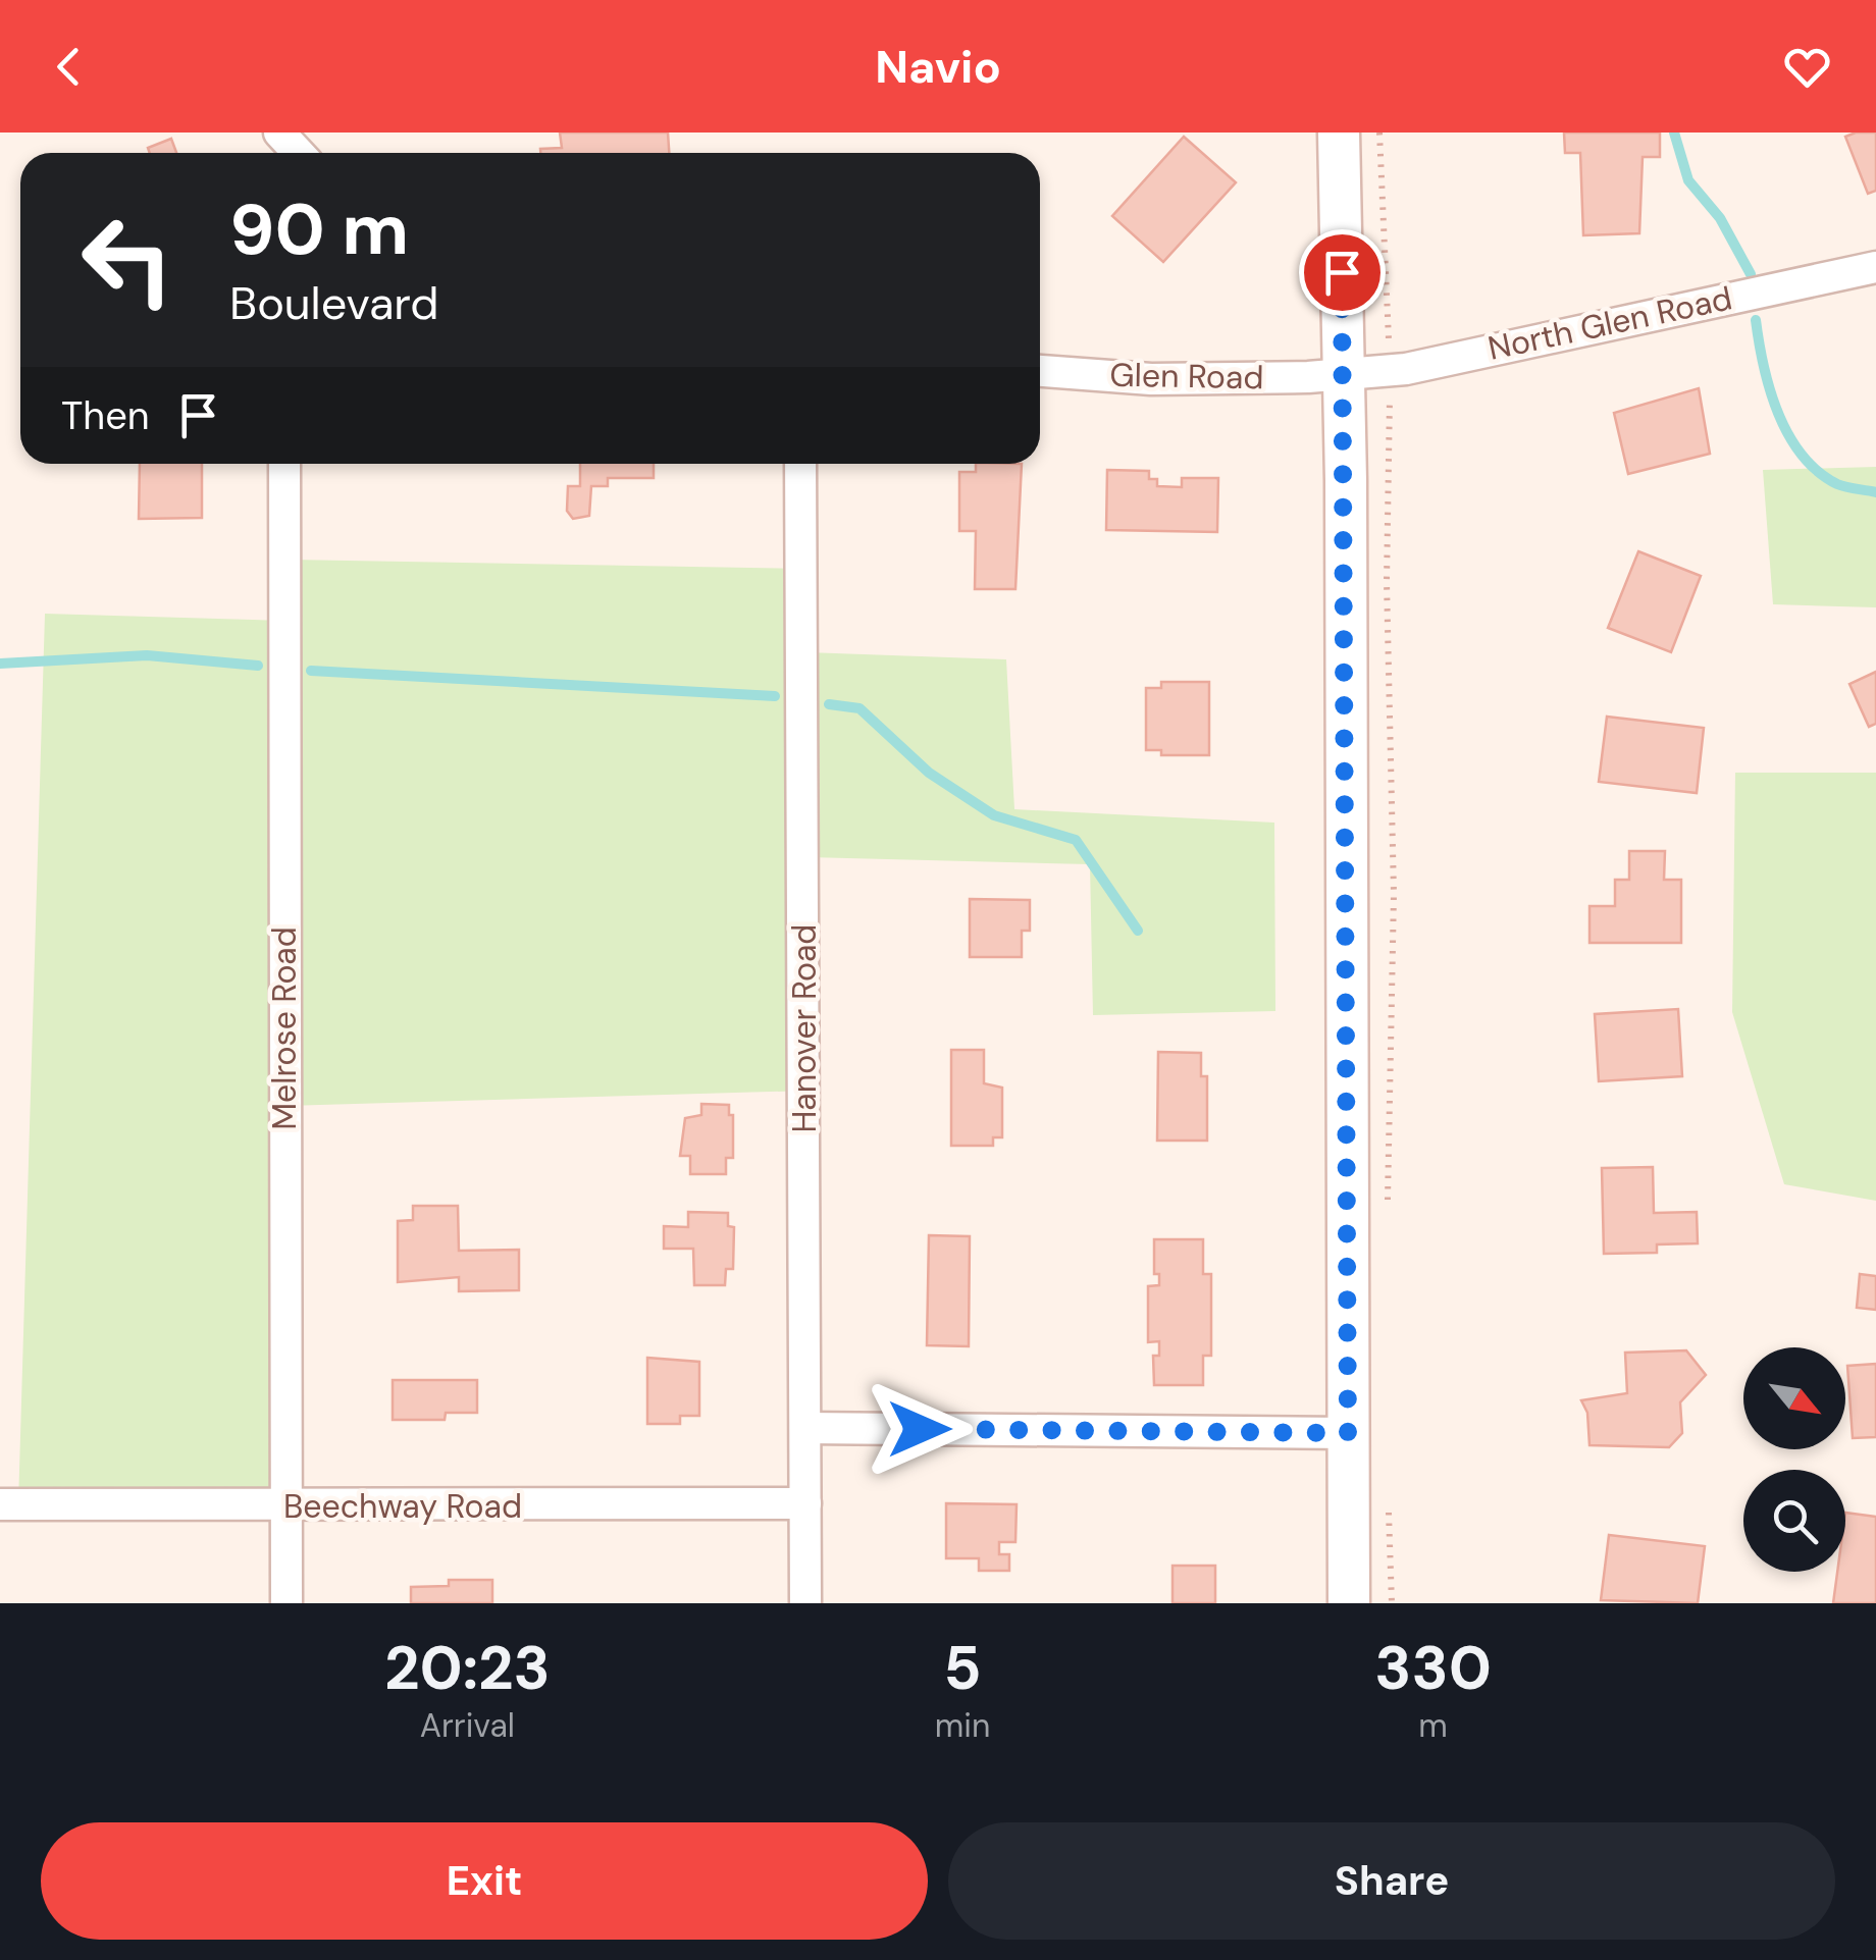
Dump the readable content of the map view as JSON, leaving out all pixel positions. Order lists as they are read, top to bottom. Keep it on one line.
{"streets":{"street":["North Glen Road","Glen Road","Melrose Road","Hanover Road","Beechway Road"]},"crossings":[["North Glen Road","Glen Road"],["Melrose Road","Beechway Road"],["Hanover Road","Beechway Road"]],"north":"bottom right","page":{"header":"Navio","turn":["90 m","Boulevard"],"then":"Then","eta":["20:23","Arrival","5","min","330","m"],"buttons":["Exit","Share"]}}
